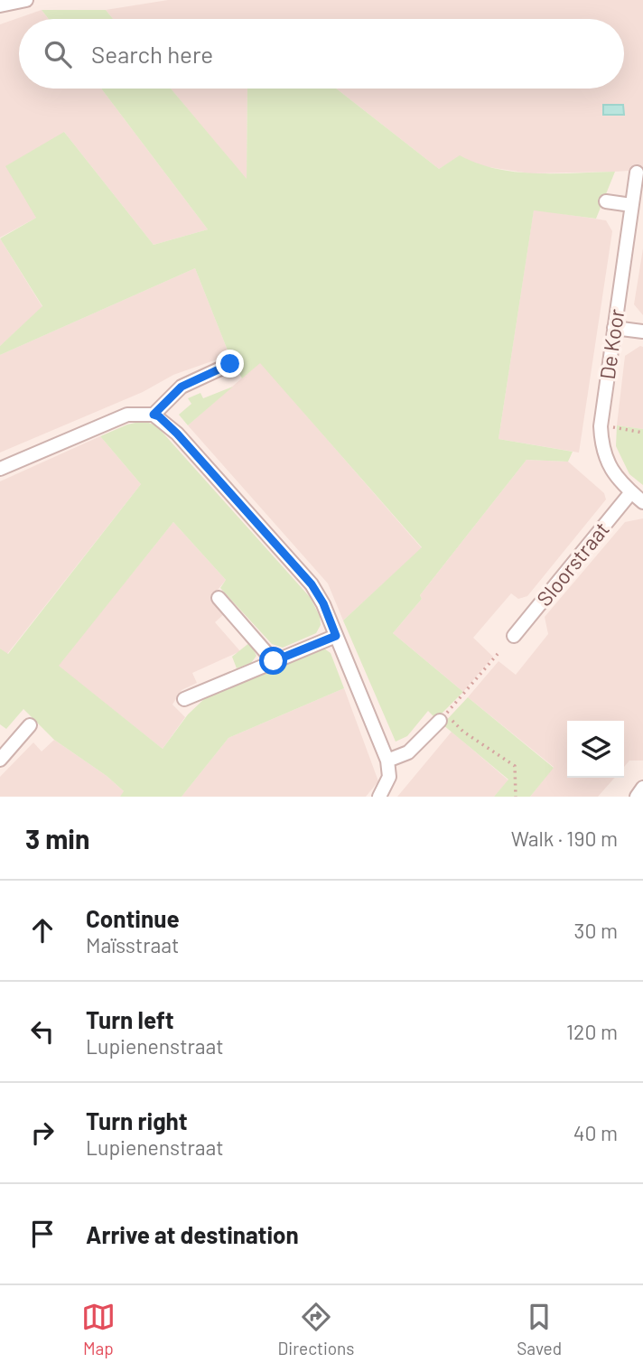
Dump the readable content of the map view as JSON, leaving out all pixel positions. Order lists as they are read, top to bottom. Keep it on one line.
{"streets":{"street":["De Koor","Sloorstraat"]},"crossings":[["De Koor","Sloorstraat"]],"page":{"search":"Search here","heading":["3 min","Walk · 190 m"],"list":[["Continue","Maïsstraat","30 m"],["Turn left","Lupienenstraat","120 m"],["Turn right","Lupienenstraat","40 m"],"Arrive at destination"],"nav":["Map","Directions","Saved"]}}
